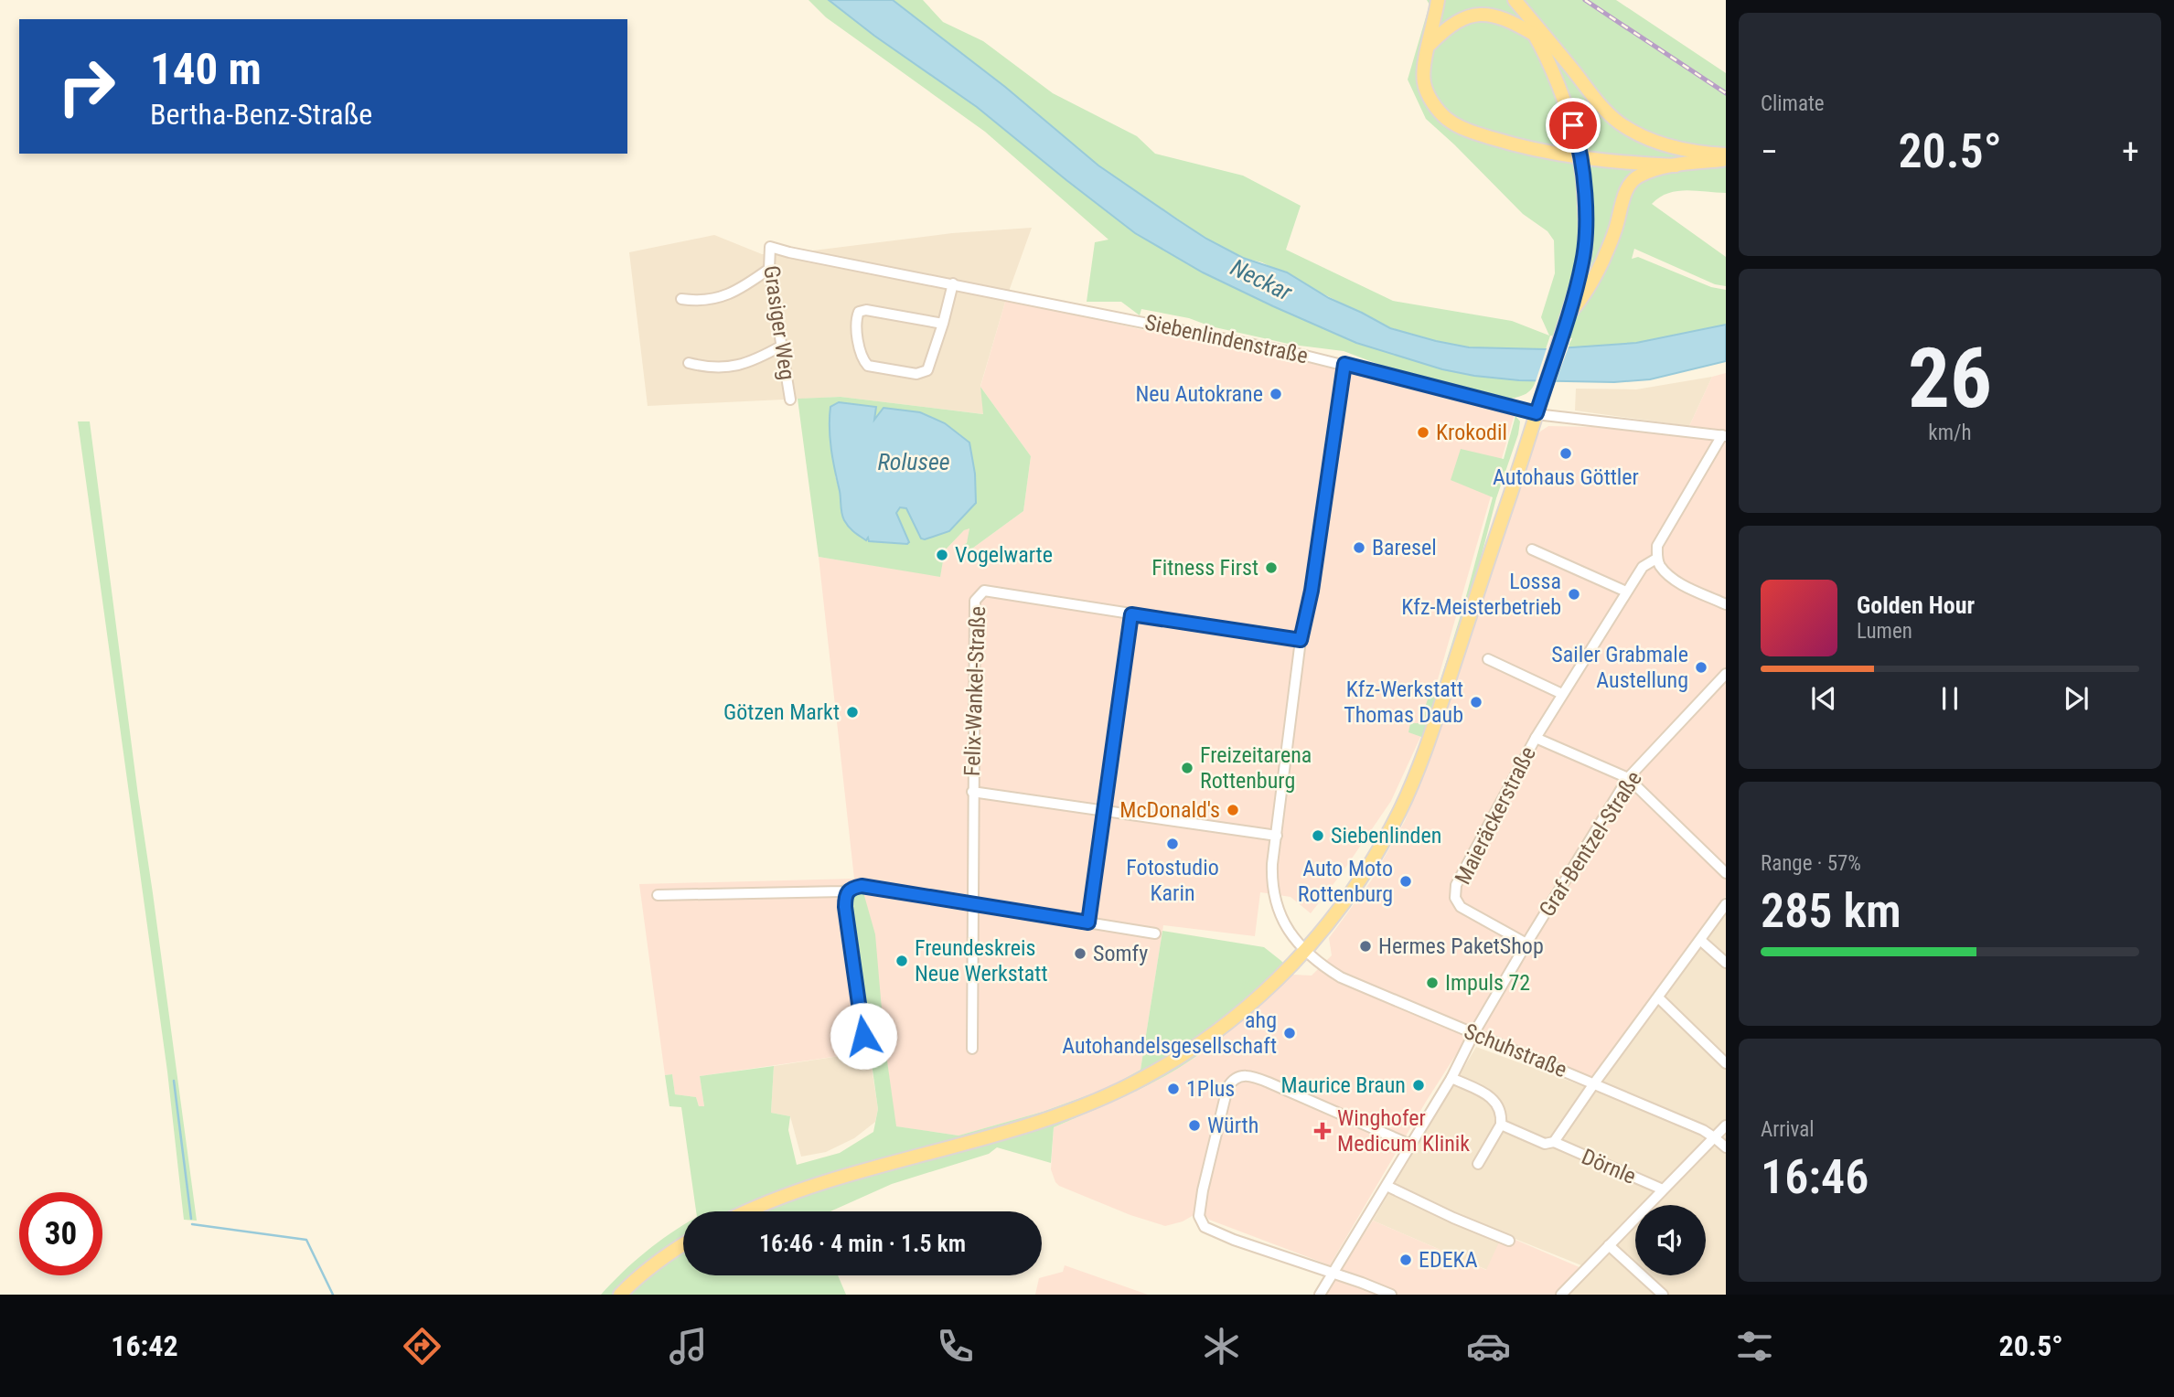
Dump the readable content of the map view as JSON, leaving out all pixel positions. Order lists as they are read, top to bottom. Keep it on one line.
{"streets":{"street":["Grasiger Weg","Siebenlindenstraße","Felix-Wankel-Straße","Maieräckerstraße","Graf-Bentzel-Straße","Schuhstraße","Dörnle"]},"crossings":[["Grasiger Weg","Siebenlindenstraße"],["Siebenlindenstraße","Schuhstraße"],["Felix-Wankel-Straße","Schuhstraße"],["Maieräckerstraße","Graf-Bentzel-Straße"],["Graf-Bentzel-Straße","Schuhstraße"],["Schuhstraße","Dörnle"]],"water":["Neckar","Rolusee"],"places":{"other":["Neu Autokrane","Krokodil","Autohaus Göttler","Baresel","Vogelwarte","Fitness First","Lossa Kfz-Meisterbetrieb","Sailer Grabmale Austellung","Kfz-Werkstatt Thomas Daub","Götzen Markt","Freizeitarena Rottenburg","McDonald's","Siebenlinden","Fotostudio Karin","Auto Moto Rottenburg","Hermes PaketShop","Somfy","Freundeskreis Neue Werkstatt","Impuls 72","ahg Autohandelsgesellschaft","Maurice Braun","1Plus","Würth","EDEKA"],"health":["Winghofer Medicum Klinik"]},"page":{"tile":["Climate",["26","km/h"],["Range · 57%","285 km"],["Arrival","16:46"]],"turn":["140 m","Bertha-Benz-Straße"],"heat":["−","20.5°","+"],"song":["Golden Hour","Lumen"],"limit":"30","trip":"16:46 · 4 min · 1.5 km","tabs":["16:42","20.5°"]}}
